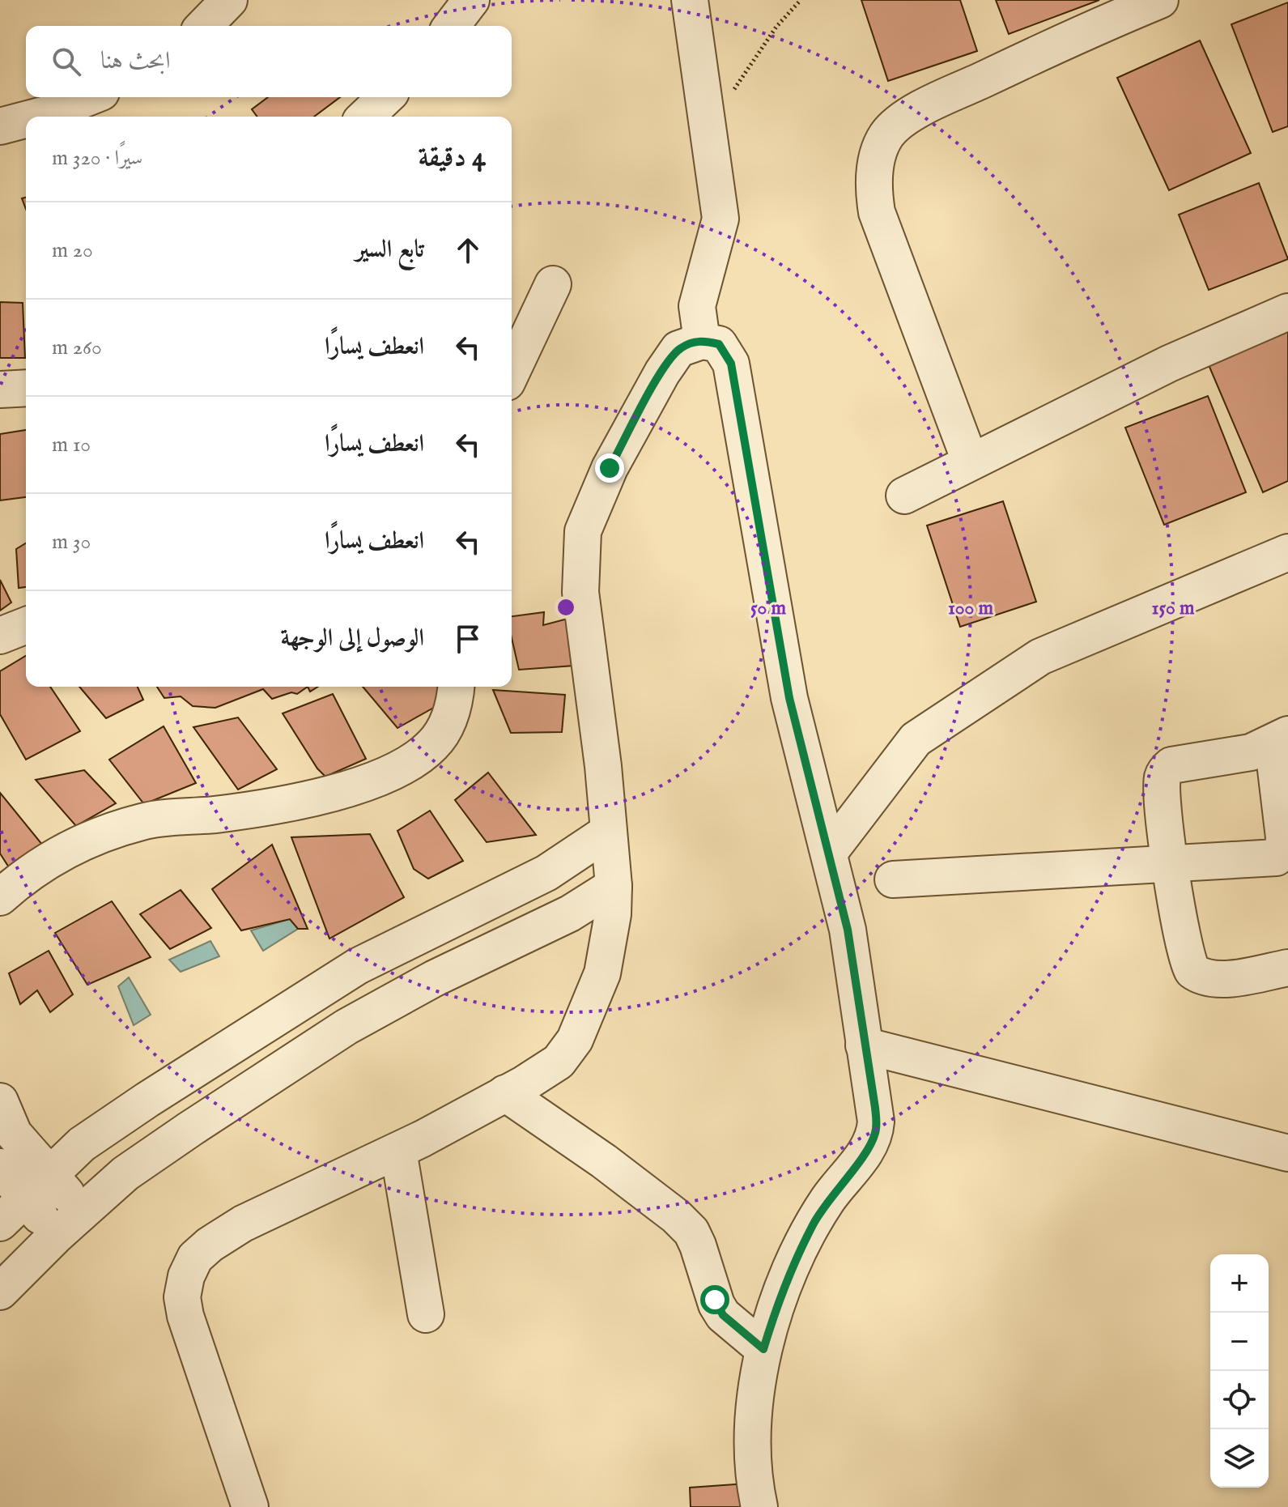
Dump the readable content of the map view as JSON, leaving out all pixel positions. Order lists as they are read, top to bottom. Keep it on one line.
{"page":{"search":"ابحث هنا","heading":["4 دقيقة","سيرًا · 320 m"],"list":[["تابع السير","20 m"],["انعطف يسارًا","260 m"],["انعطف يسارًا","10 m"],["انعطف يسارًا","30 m"],"الوصول إلى الوجهة"],"map_buttons":["+","−"]},"rings":["50 m","100 m","150 m"]}
